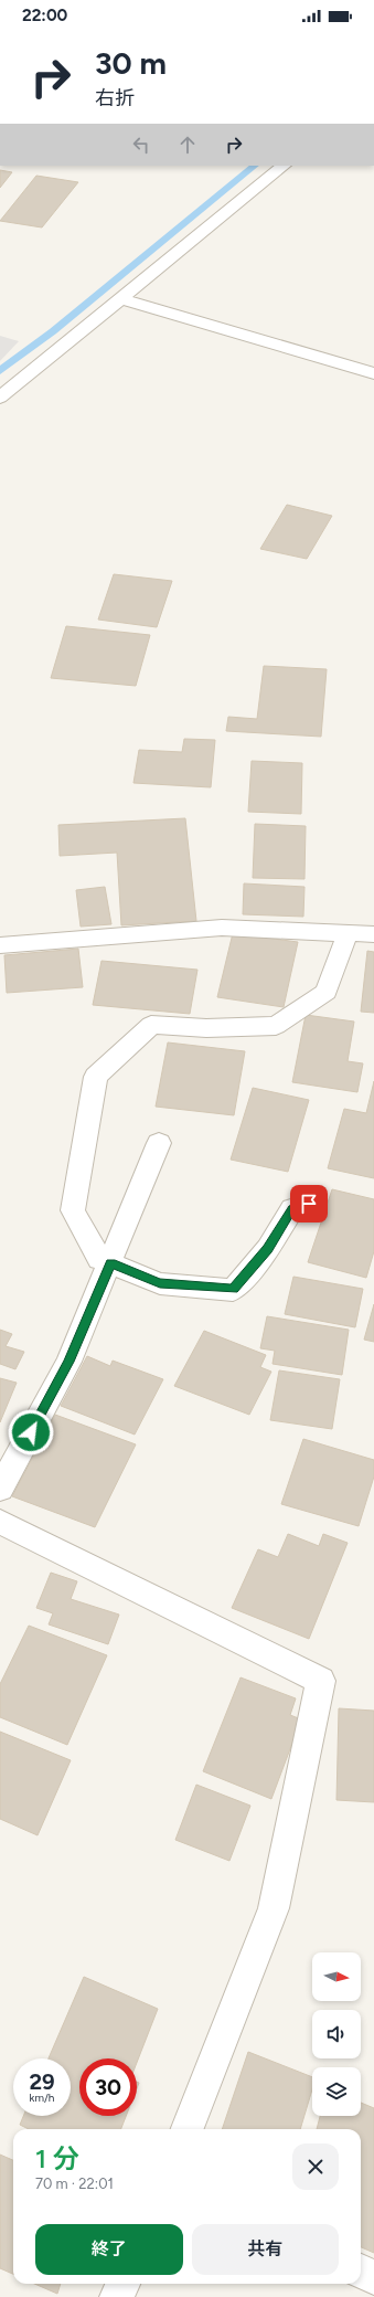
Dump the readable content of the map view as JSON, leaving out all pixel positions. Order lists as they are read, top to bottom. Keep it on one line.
{"north":"right","page":{"status":"22:00","turn":["30 m","右折"],"speed":"29 km/h","limit":"30","heading":["1 分","70 m · 22:01"],"buttons":["終了","共有"]}}
